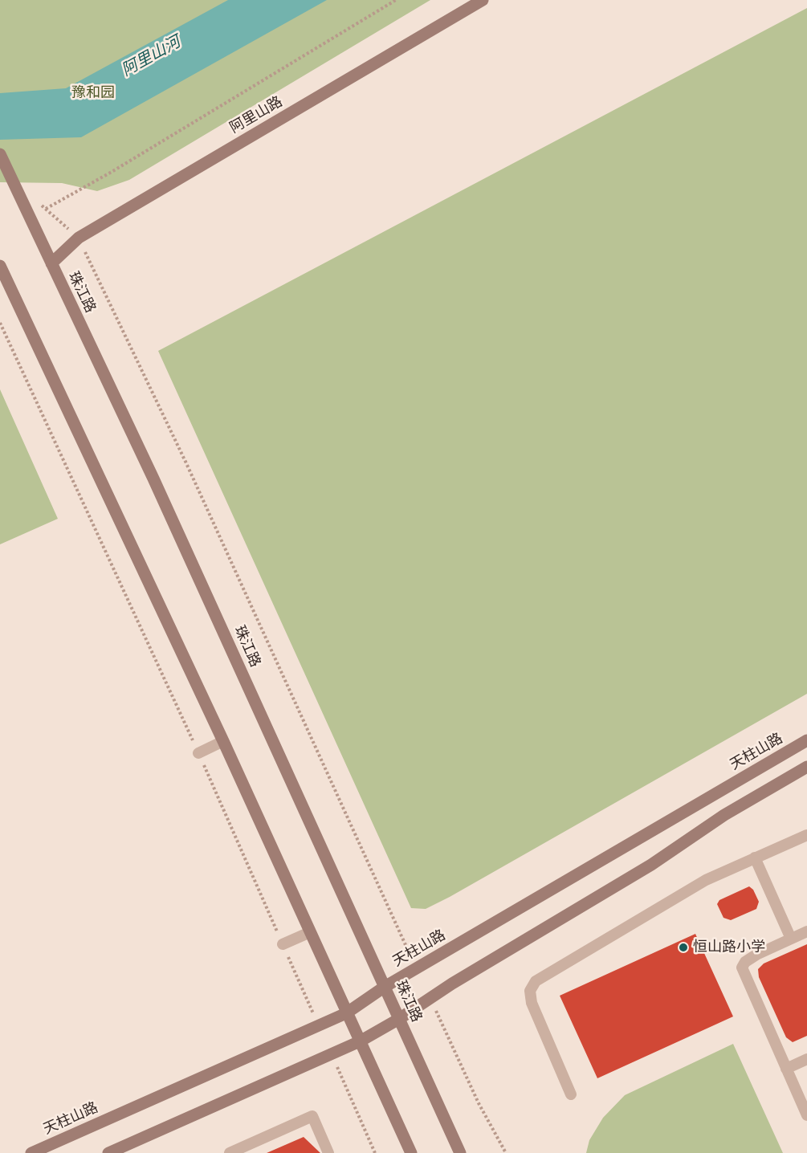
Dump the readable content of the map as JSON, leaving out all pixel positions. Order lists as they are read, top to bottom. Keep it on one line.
{"streets":{"street":["阿里山路","珠江路","天柱山路"]},"crossings":[["阿里山路","珠江路"],["珠江路","天柱山路"]],"water":["阿里山河"],"parks":["豫和园"],"places":["恒山路小学"]}
